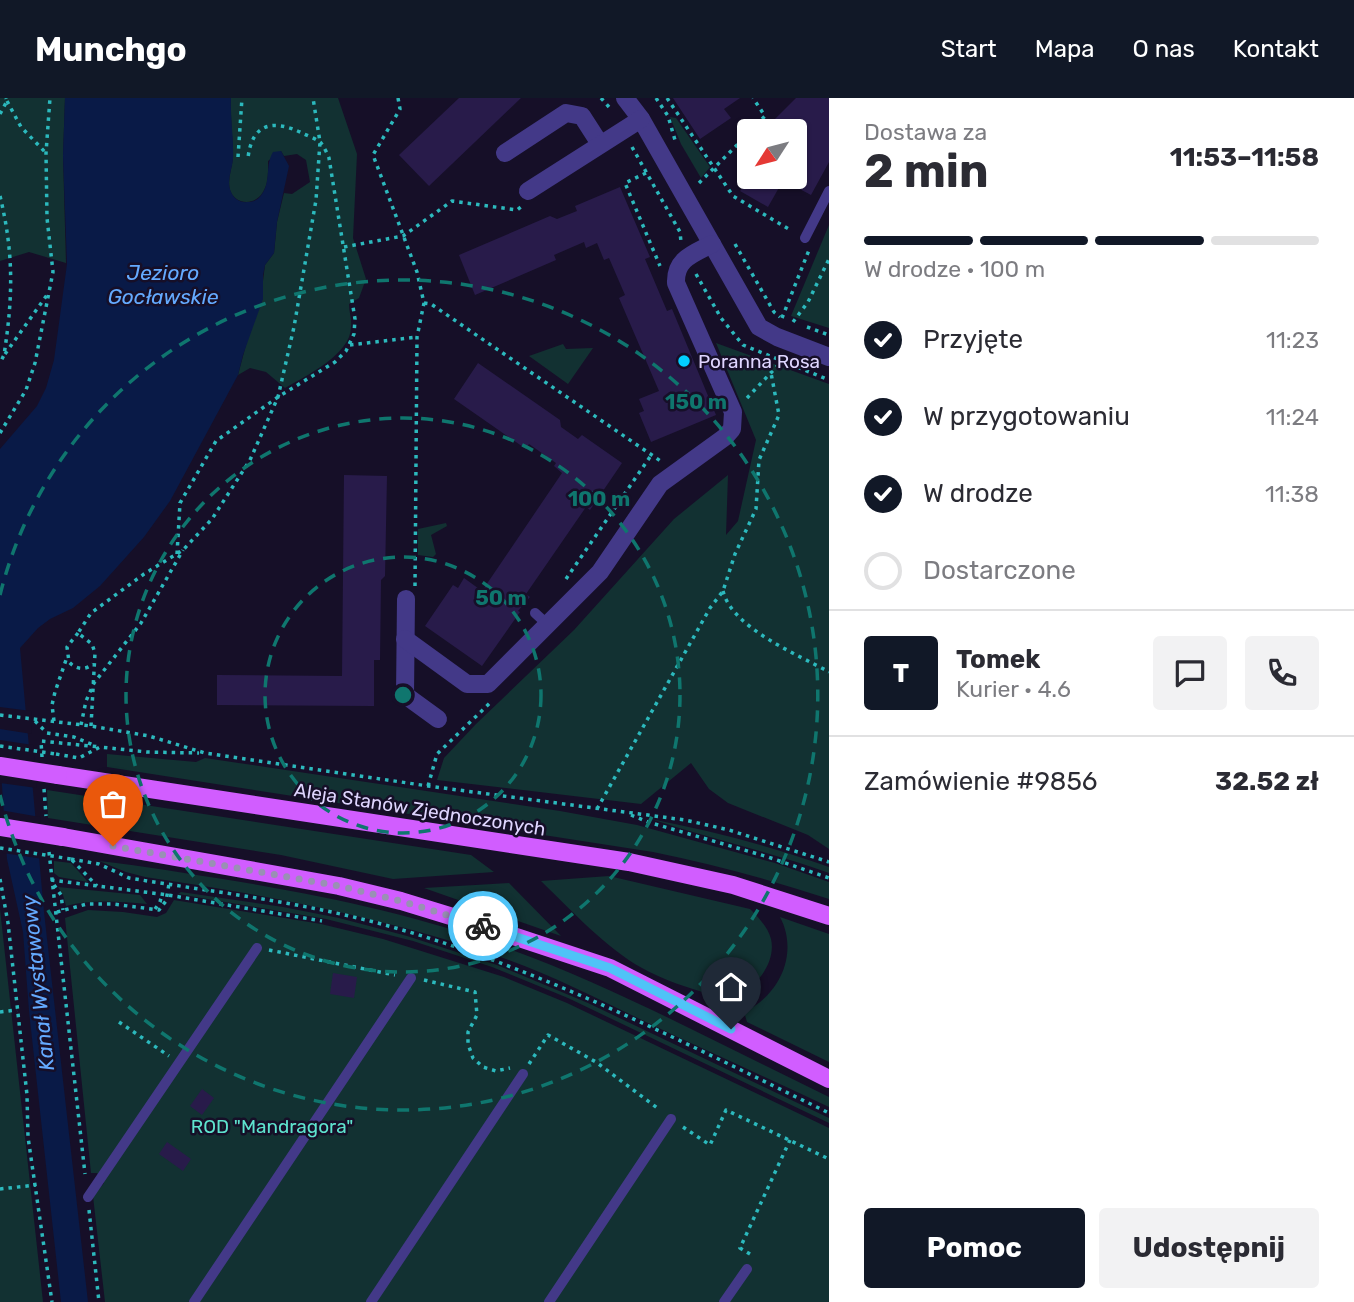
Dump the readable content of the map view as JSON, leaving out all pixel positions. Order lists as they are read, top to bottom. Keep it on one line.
{"streets":{"main road":["Aleja Stanów Zjednoczonych"]},"water":["Jezioro Gocławskie","Kanał Wystawowy"],"parks":["ROD \"Mandragora\""],"places":["Poranna Rosa"],"north":"bottom left","page":{"header":"Munchgo","nav":["Start","Mapa","O nas","Kontakt"],"heading":["2 min","Dostawa za","11:53–11:58"],"panel":["Tomek","Kurier · 4.6","Zamówienie #9856","32.52 zł"],"bar":"W drodze · 100 m","list":[["Przyjęte","11:23"],["W przygotowaniu","11:24"],["W drodze","11:38"],"Dostarczone"],"round":"T","buttons":["Pomoc","Udostępnij"]},"rings":["150 m","100 m","50 m"]}
